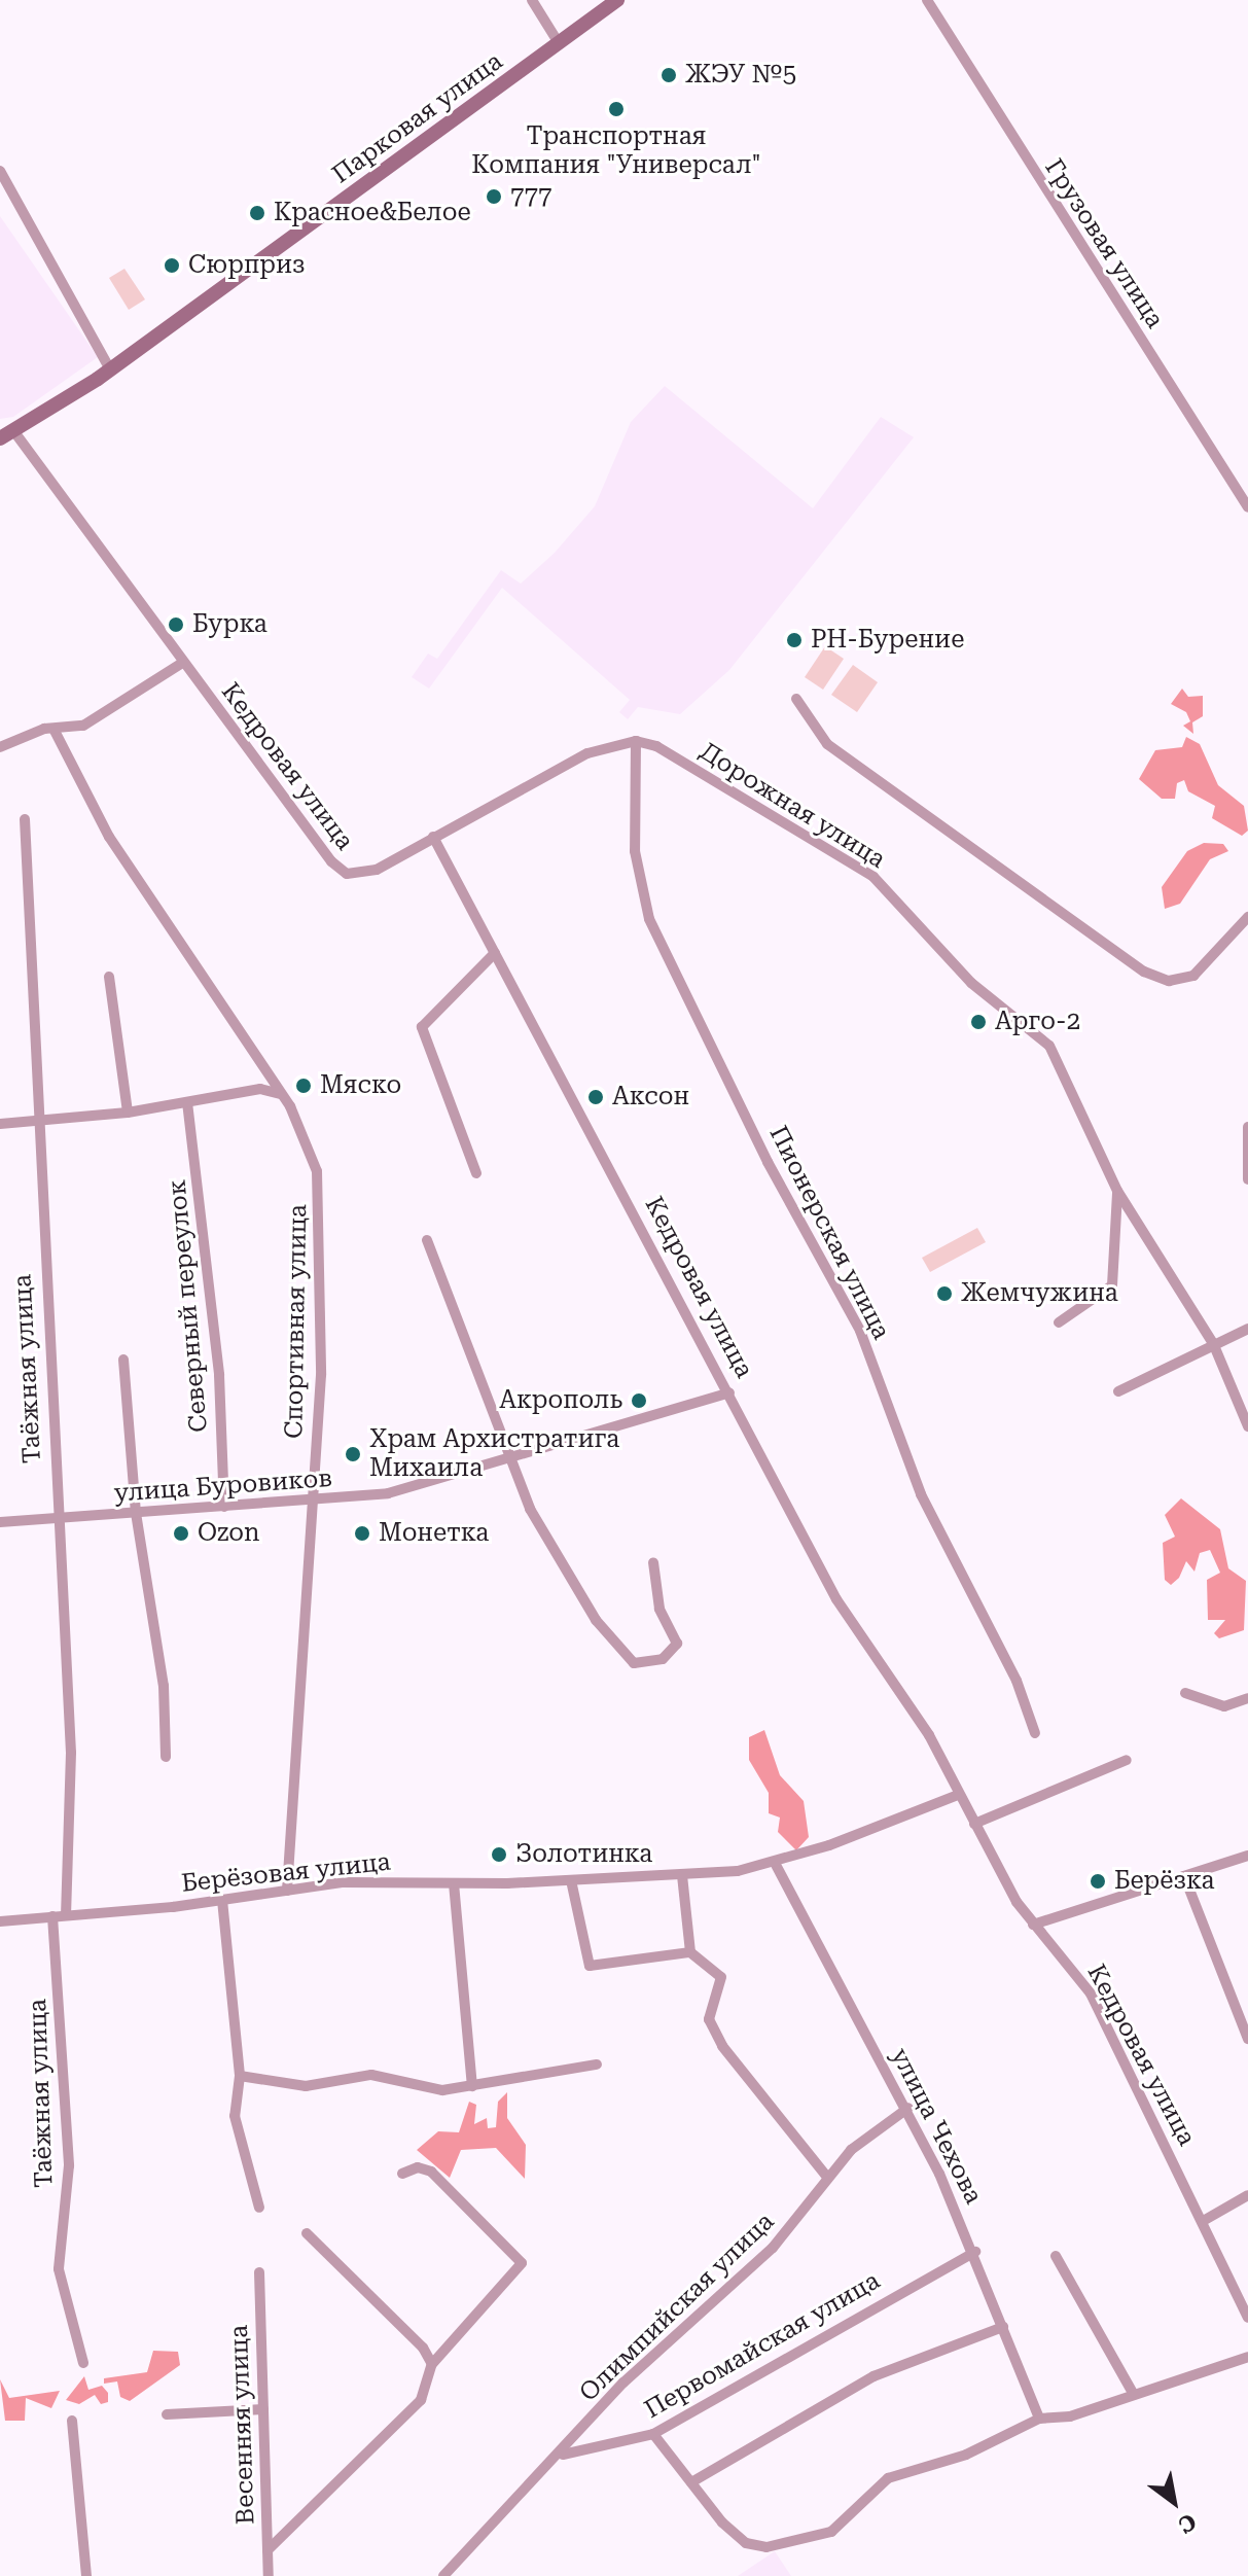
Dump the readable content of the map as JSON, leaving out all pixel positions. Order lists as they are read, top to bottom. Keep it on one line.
{"streets":{"street":["Парковая улица","Грузовая улица","Кедровая улица","Дорожная улица","Пионерская улица","Северный переулок","Спортивная улица","Таёжная улица","улица Буровиков","Берёзовая улица","улица Чехова","Олимпийская улица","Первомайская улица","Весенняя улица"]},"crossings":[["Парковая улица","Кедровая улица"],["Кедровая улица","улица Буровиков"],["Кедровая улица","Берёзовая улица"],["Дорожная улица","Пионерская улица"],["Северный переулок","улица Буровиков"],["Спортивная улица","улица Буровиков"],["Спортивная улица","Берёзовая улица"],["Таёжная улица","улица Буровиков"],["Таёжная улица","Берёзовая улица"],["Берёзовая улица","улица Чехова"],["улица Чехова","Олимпийская улица"],["улица Чехова","Первомайская улица"],["Олимпийская улица","Первомайская улица"]],"places":["ЖЭУ №5","Транспортная Компания \"Универсал\"","777","Красное&Белое","Сюрприз","Бурка","РН-Бурение","Арго-2","Мяско","Аксон","Жемчужина","Акрополь","Храм Архистратига Михаила","Ozon","Монетка","Золотинка","Берёзка"],"north":"bottom right"}
